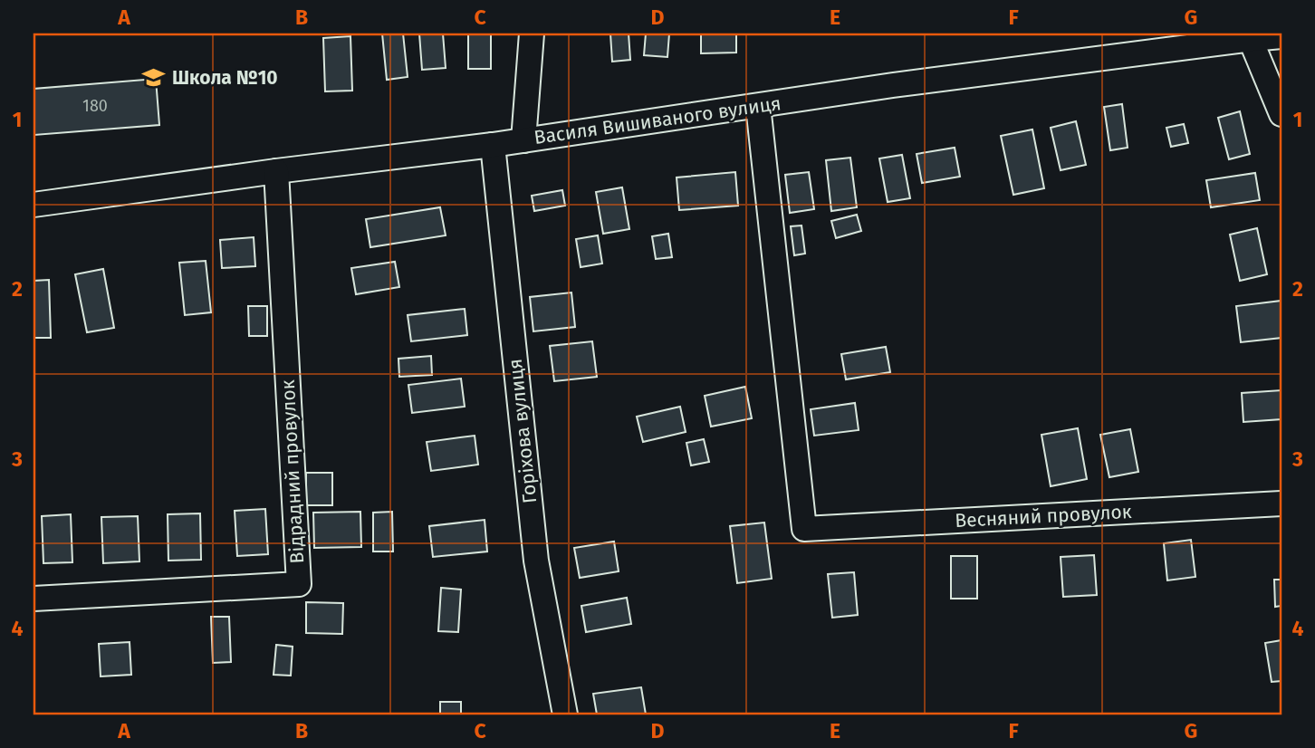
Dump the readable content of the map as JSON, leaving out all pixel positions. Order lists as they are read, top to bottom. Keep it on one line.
{"streets":{"street":["Василя Вишиваного вулиця","Горіхова вулиця","Відрадний провулок","Весняний провулок"]},"crossings":[["Василя Вишиваного вулиця","Горіхова вулиця"],["Василя Вишиваного вулиця","Відрадний провулок"],["Василя Вишиваного вулиця","Весняний провулок"]],"places":{"school or university":["Школа №10"]},"house_numbers":["180"],"grid":{"columns":["A","B","C","D","E","F","G"],"rows":["1","2","3","4"]}}
